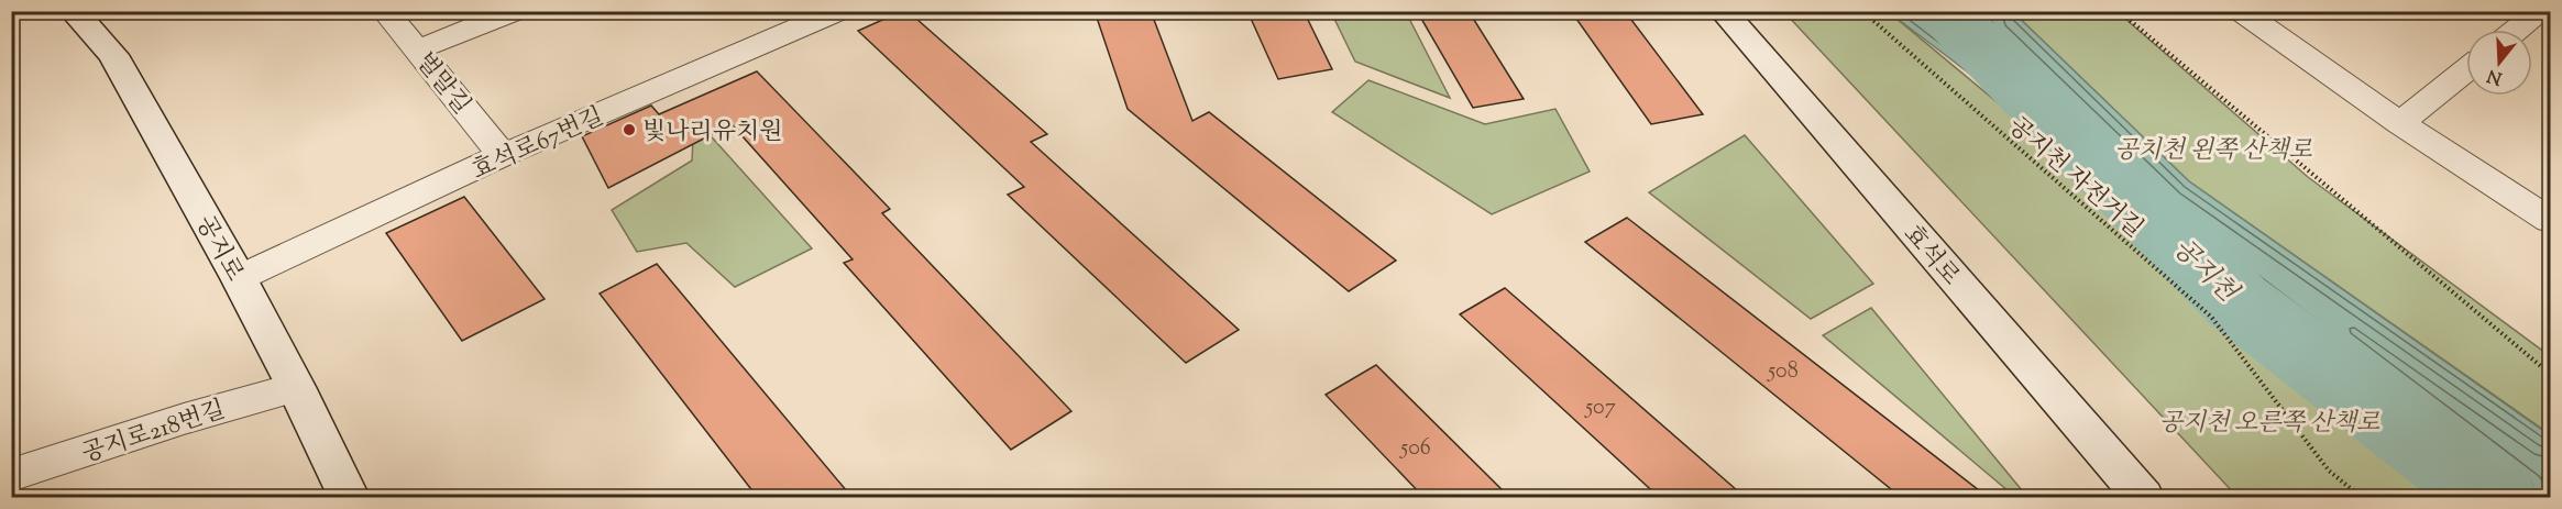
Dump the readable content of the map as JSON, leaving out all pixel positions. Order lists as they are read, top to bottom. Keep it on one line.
{"streets":{"street":["벌말길","효석로67번길","공지로","효석로","공지로218번길"],"path":["공지천 자전거길"]},"crossings":[["벌말길","효석로67번길"],["효석로67번길","공지로"],["공지로","공지로218번길"]],"water":["공지천"],"parks":["공치천 왼쪽 산책로","공지천 오른쪽 산책로"],"places":["빛나리유치원"],"house_numbers":["508","507","506"],"north":"bottom"}
